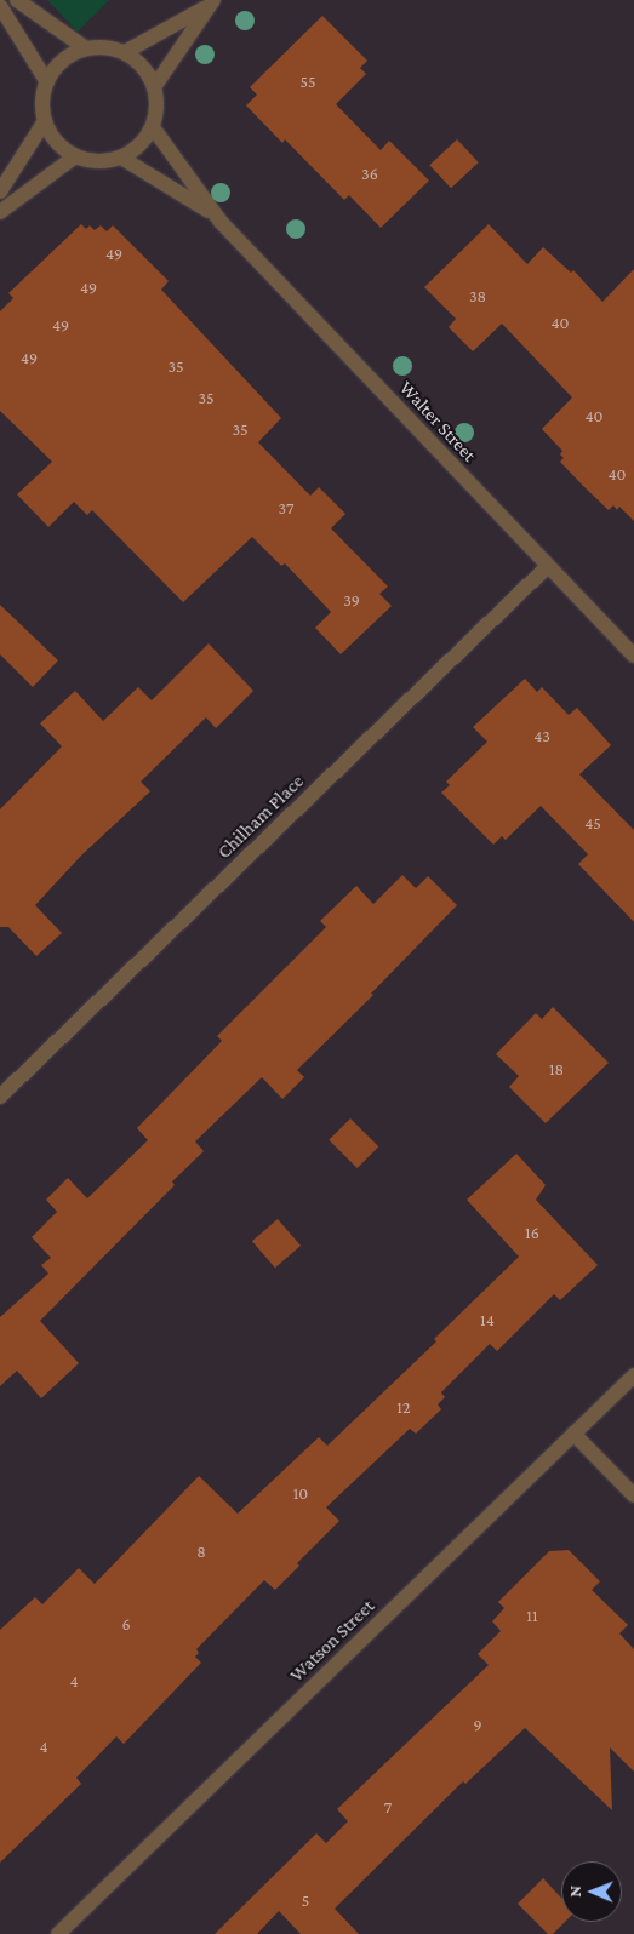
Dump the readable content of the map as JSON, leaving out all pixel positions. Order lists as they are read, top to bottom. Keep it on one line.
{"streets":{"street":["Walter Street","Chilham Place","Watson Street"]},"crossings":[["Walter Street","Chilham Place"]],"house_numbers":["55","36","49","49","38","40","49","49","35","35","40","35","40","37","39","43","45","18","16","14","12","10","8","11","6","4","9","4","7","5"],"north":"left"}
